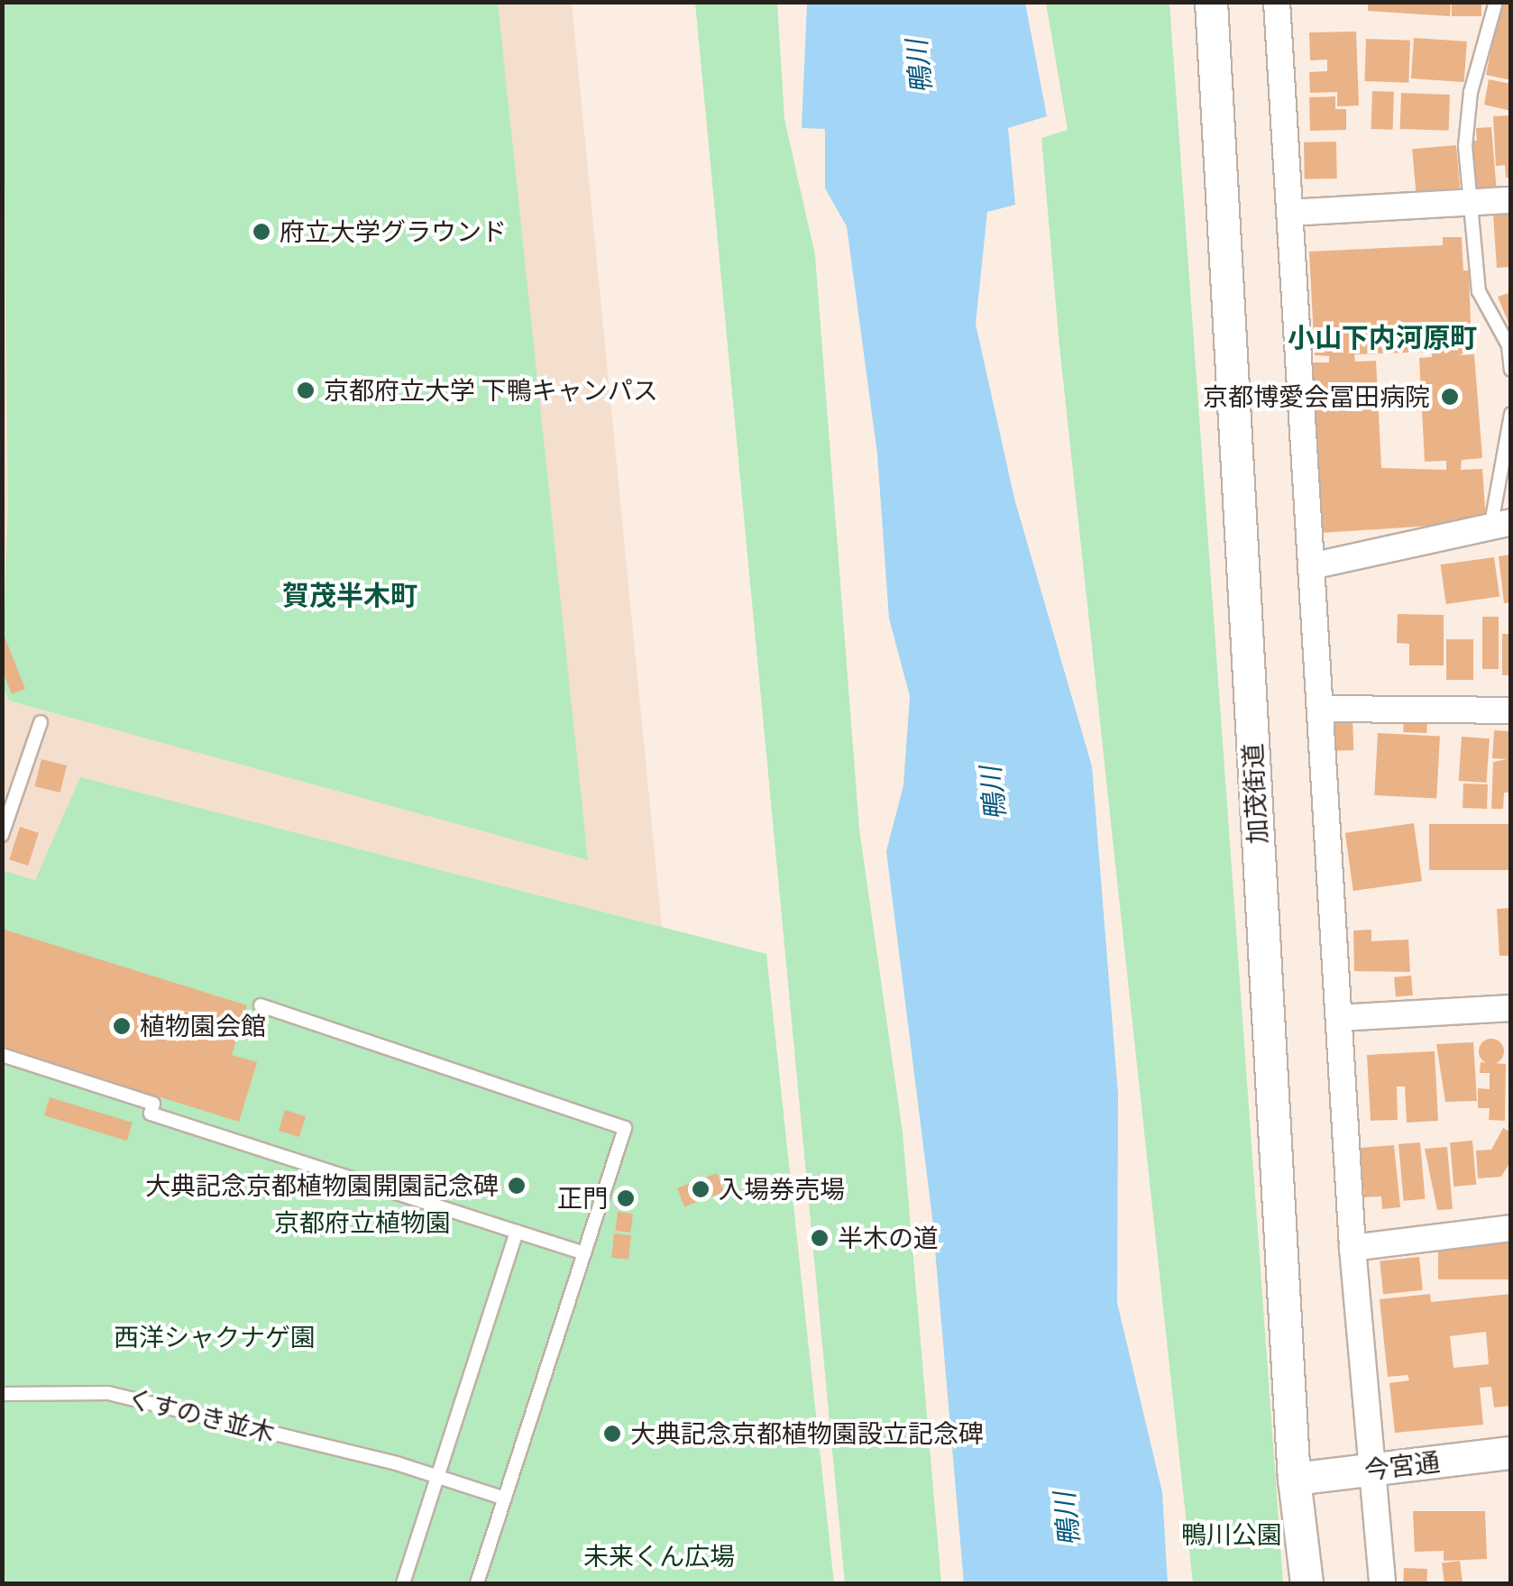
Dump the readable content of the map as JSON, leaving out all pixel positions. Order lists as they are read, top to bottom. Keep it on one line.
{"streets":{"street":["加茂街道","今宮通"],"lane":["くすのき並木"]},"crossings":[["加茂街道","今宮通"]],"districts":["小山下内河原町","賀茂半木町"],"water":["鴨川"],"parks":["京都府立植物園","西洋シャクナゲ園","鴨川公園","未来くん広場"],"places":["府立大学グラウンド","京都府立大学 下鴨キャンパス","京都博愛会冨田病院","植物園会館","大典記念京都植物園開園記念碑","入場券売場","正門","半木の道","大典記念京都植物園設立記念碑"]}
